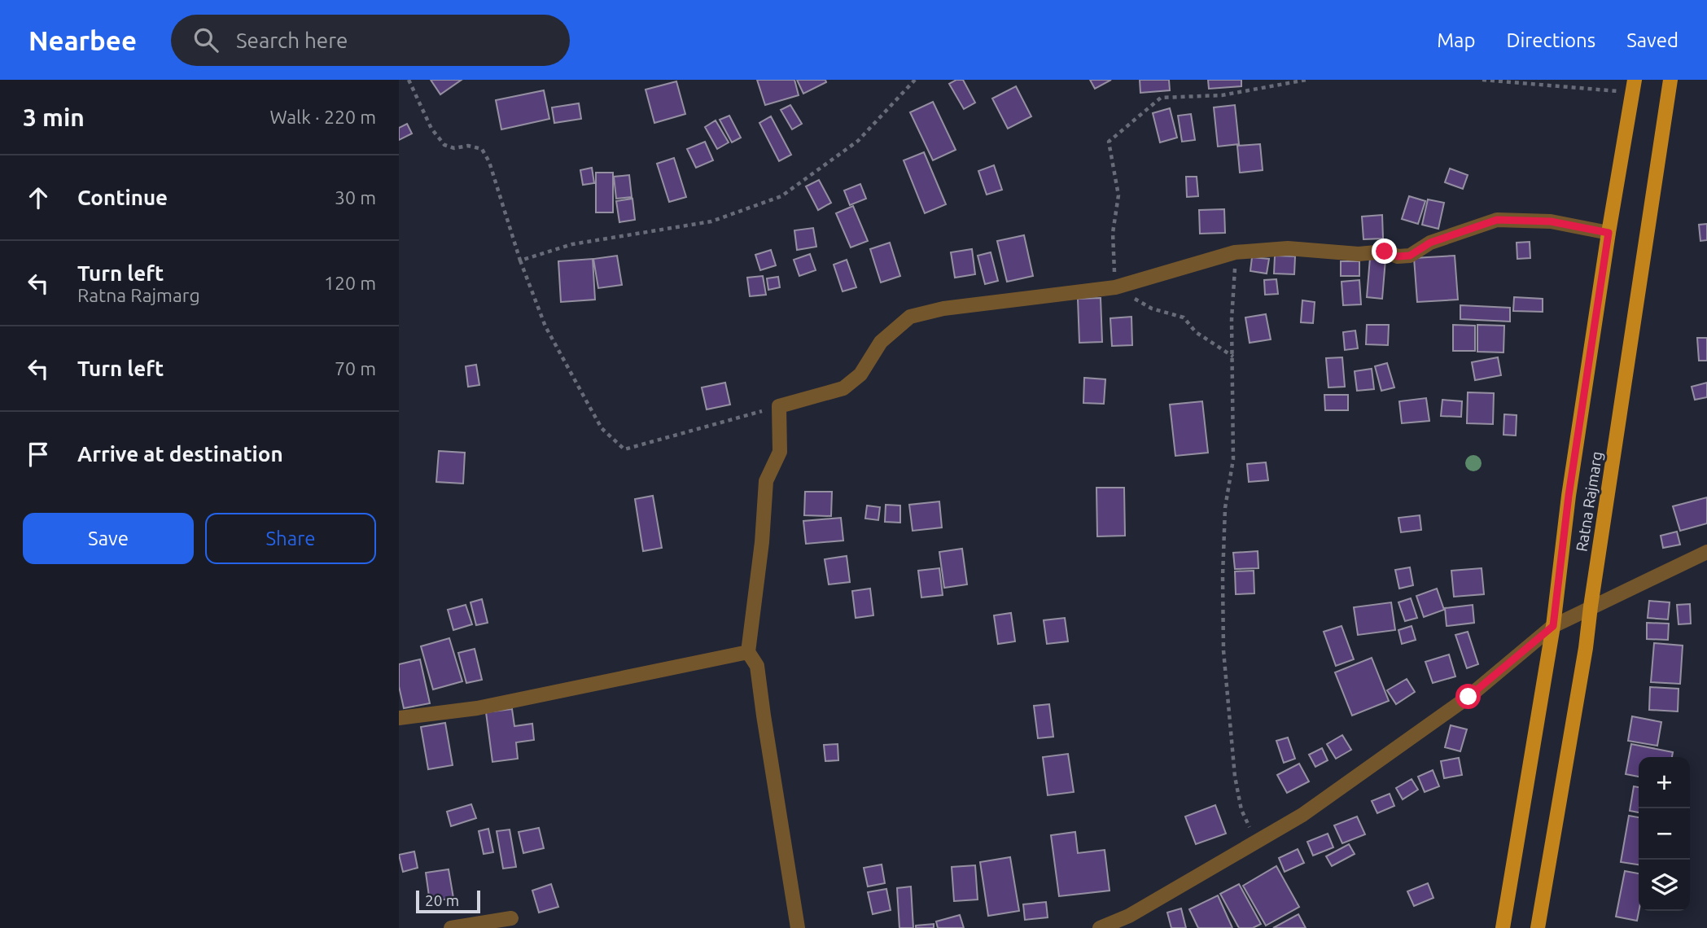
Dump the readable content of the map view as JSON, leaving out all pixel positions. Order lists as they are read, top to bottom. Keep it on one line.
{"streets":{"main road":["Ratna Rajmarg"]},"scale_bar":"20 m","page":{"header":"Nearbee","search":"Search here","nav":["Map","Directions","Saved"],"heading":["3 min","Walk · 220 m"],"list":[["Continue","30 m"],["Turn left","Ratna Rajmarg","120 m"],["Turn left","70 m"],"Arrive at destination"],"buttons":["Save","Share"],"map_buttons":["+","−"],"scale":"20 m"}}
